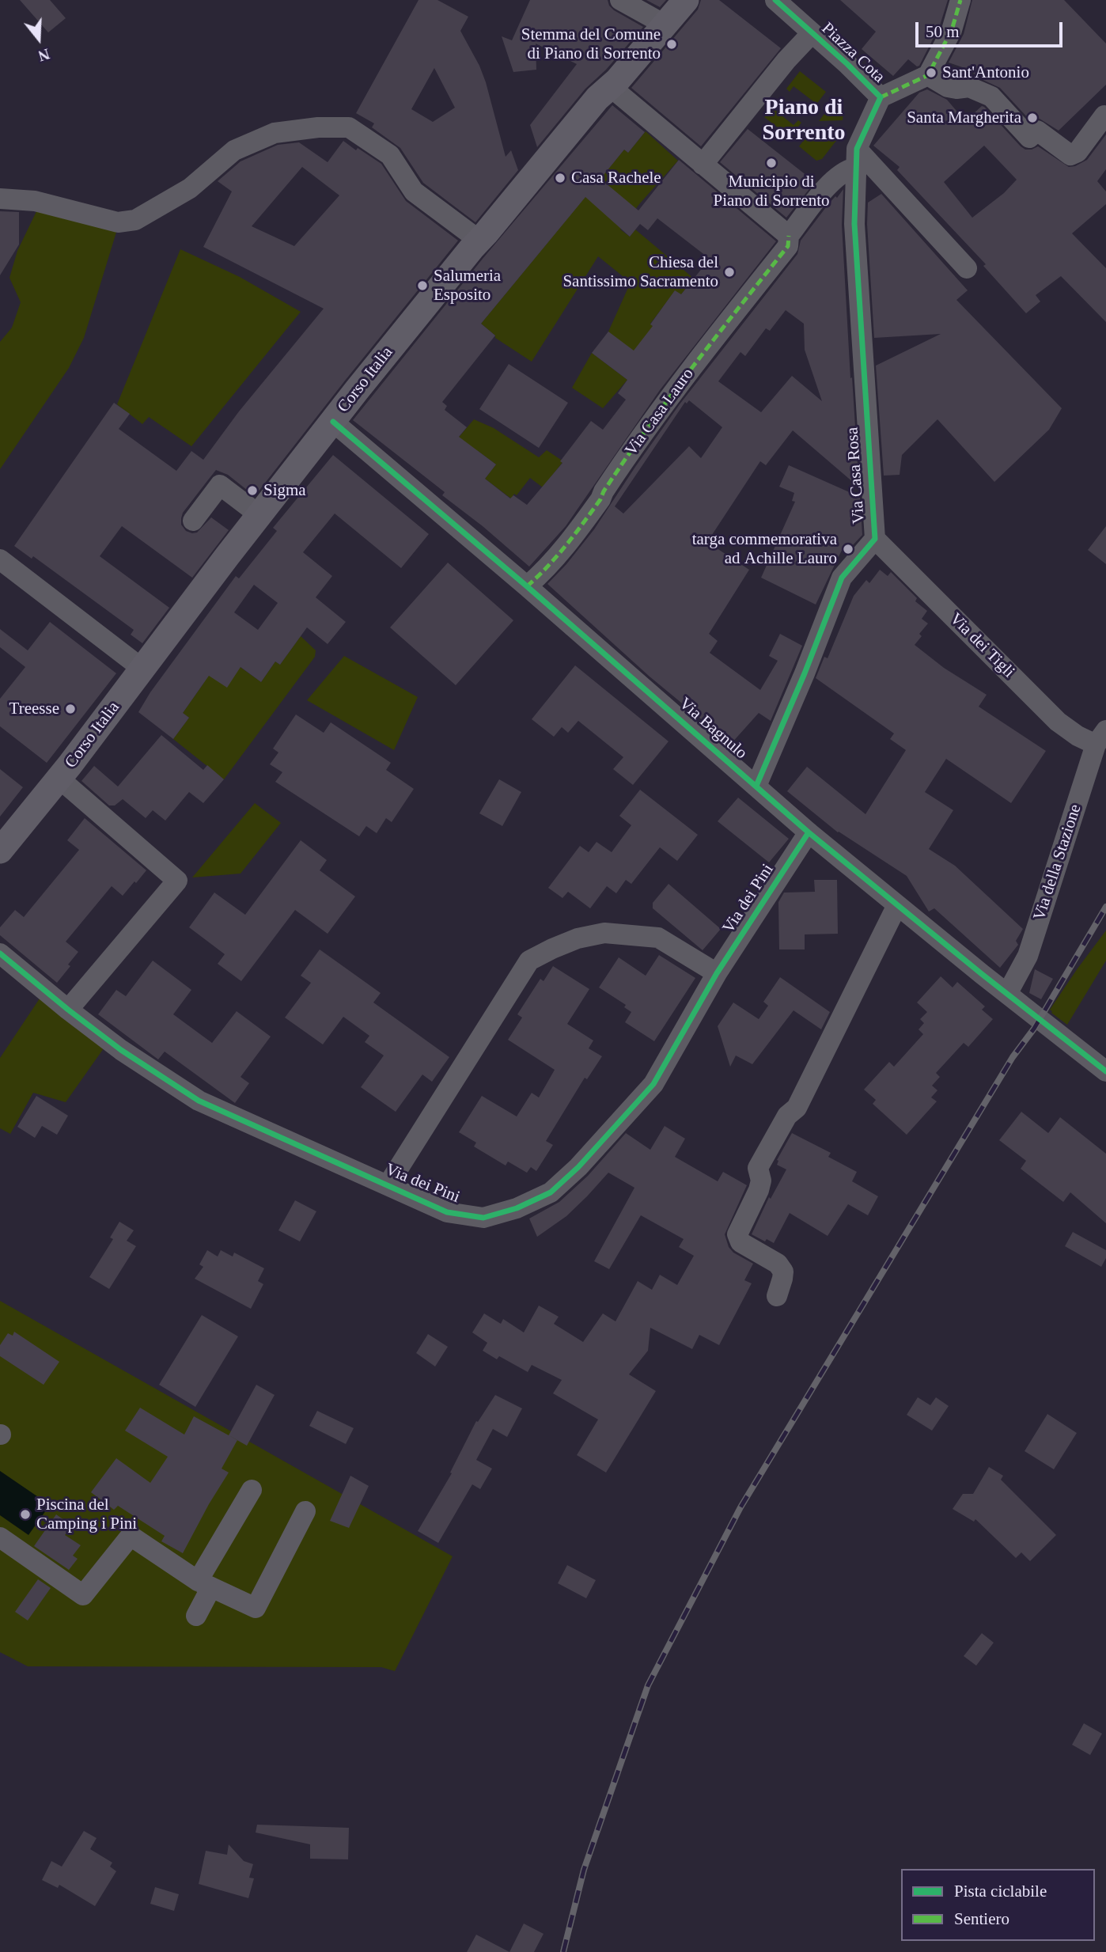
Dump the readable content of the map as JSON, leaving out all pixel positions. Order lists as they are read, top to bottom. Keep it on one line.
{"streets":{"main road":["Corso Italia"],"street":["Piazza Cota","Via Casa Lauro","Via Casa Rosa","Via dei Tigli","Via Bagnulo","Via della Stazione","Via dei Pini"]},"crossings":[["Piazza Cota","Via Casa Rosa"],["Corso Italia","Via Bagnulo"],["Via Casa Lauro","Via Bagnulo"],["Via Casa Rosa","Via dei Tigli"],["Via Casa Rosa","Via Bagnulo"],["Via dei Tigli","Via della Stazione"],["Via Bagnulo","Via della Stazione"],["Via Bagnulo","Via dei Pini"]],"districts":["Piano di Sorrento"],"places":["Stemma del Comune di Piano di Sorrento","Sant'Antonio","Santa Margherita","Municipio di Piano di Sorrento","Casa Rachele","Chiesa del Santissimo Sacramento","Salumeria Esposito","Sigma","targa commemorativa ad Achille Lauro","Treesse","Piscina del Camping i Pini"],"legend":["Pista ciclabile","Sentiero"],"scale_bar":"50 m","north":"bottom"}
